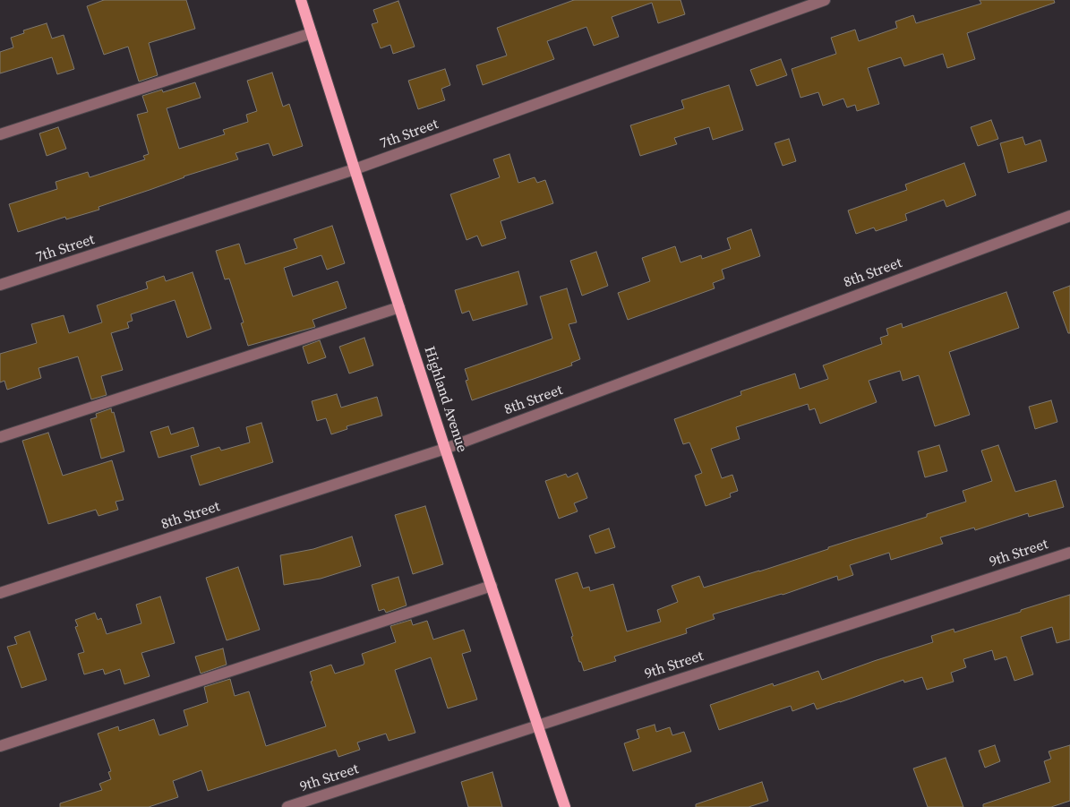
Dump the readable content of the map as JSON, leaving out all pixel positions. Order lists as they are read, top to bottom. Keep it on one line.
{"streets":{"main road":["Highland Avenue"],"street":["7th Street","8th Street","9th Street"]},"crossings":[["7th Street","Highland Avenue"],["8th Street","Highland Avenue"],["Highland Avenue","9th Street"]]}
